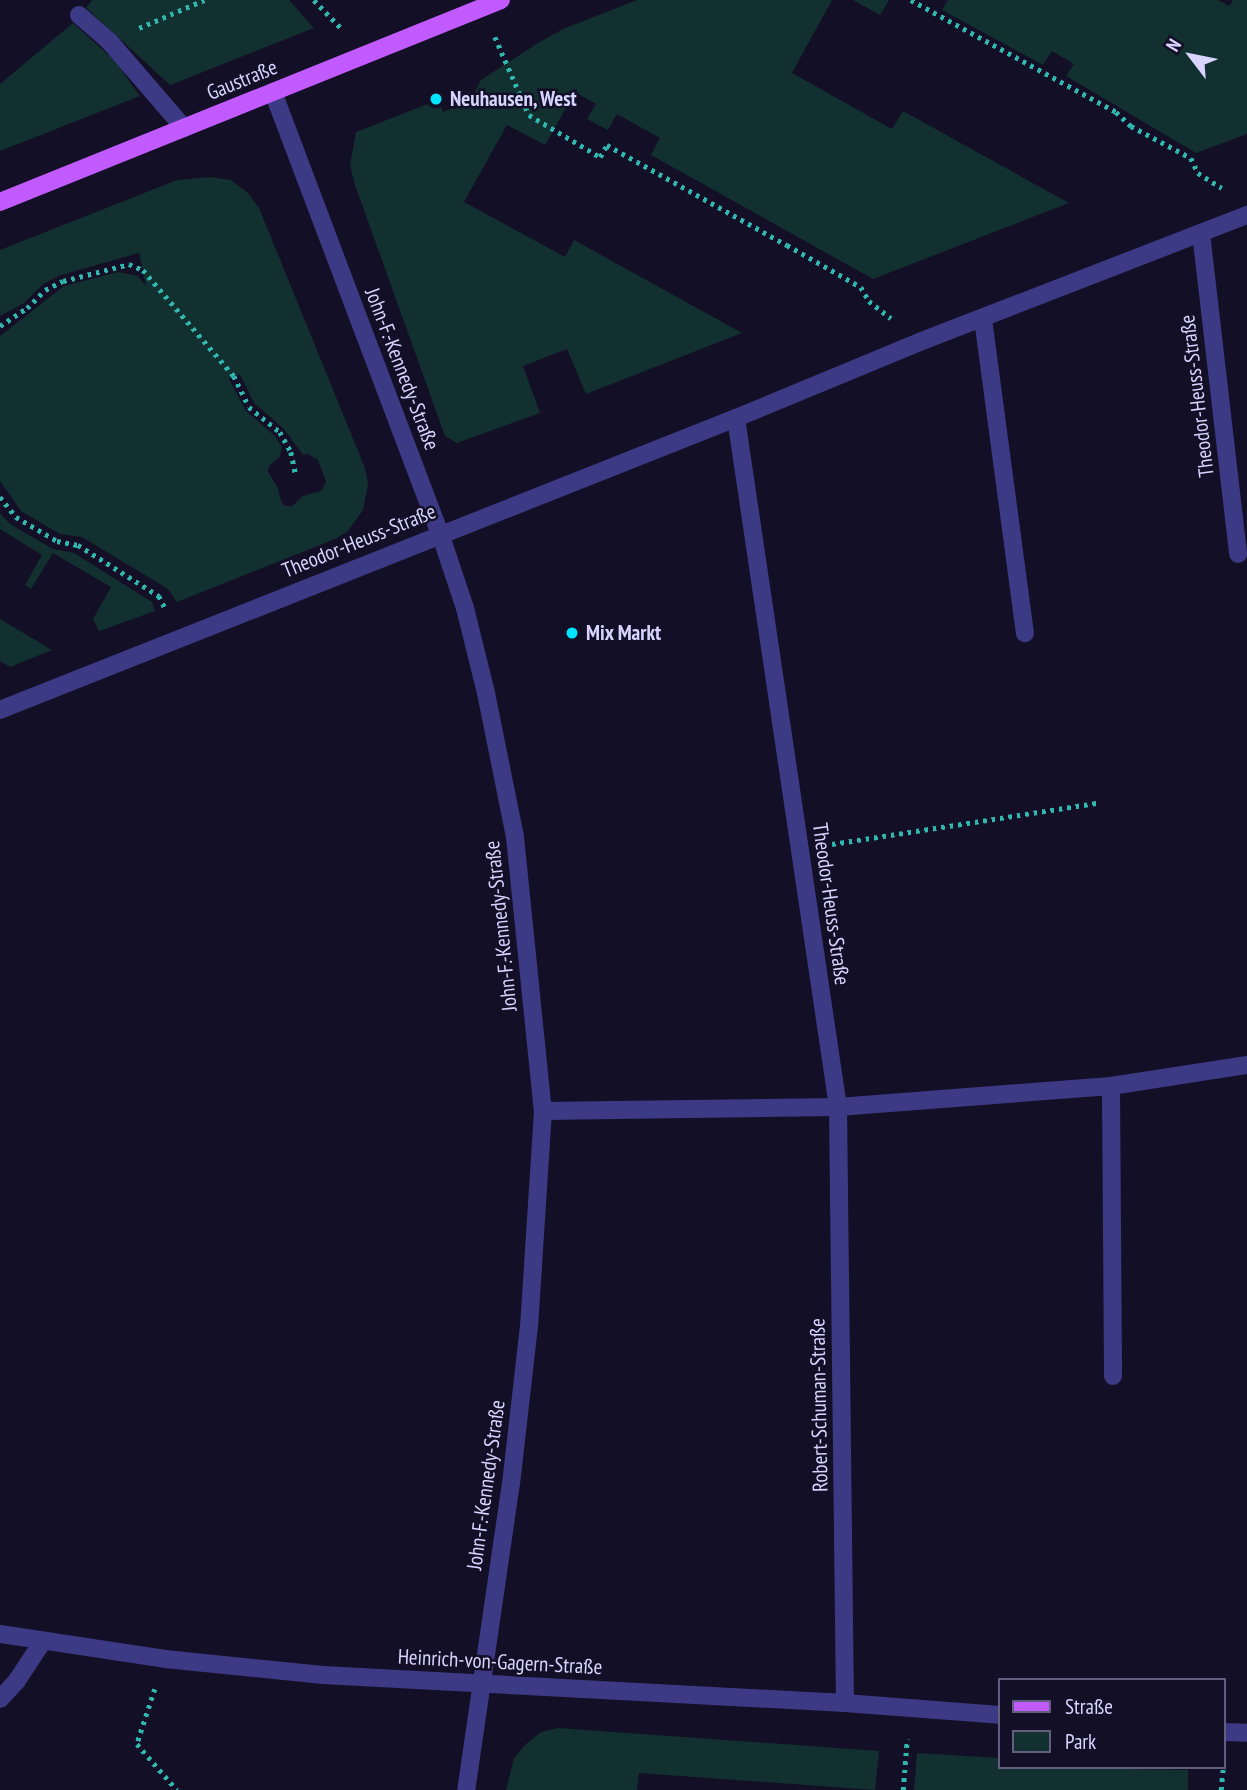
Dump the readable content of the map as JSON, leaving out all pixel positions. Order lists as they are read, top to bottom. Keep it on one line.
{"streets":{"main road":["Gaustraße"],"street":["John-F.-Kennedy-Straße","Theodor-Heuss-Straße","Robert-Schuman-Straße","Heinrich-von-Gagern-Straße"]},"crossings":[["Gaustraße","John-F.-Kennedy-Straße"],["John-F.-Kennedy-Straße","Theodor-Heuss-Straße"],["John-F.-Kennedy-Straße","Heinrich-von-Gagern-Straße"],["Theodor-Heuss-Straße","Robert-Schuman-Straße"],["Robert-Schuman-Straße","Heinrich-von-Gagern-Straße"]],"places":["Neuhausen, West","Mix Markt"],"legend":["Straße","Park"],"north":"top left"}
